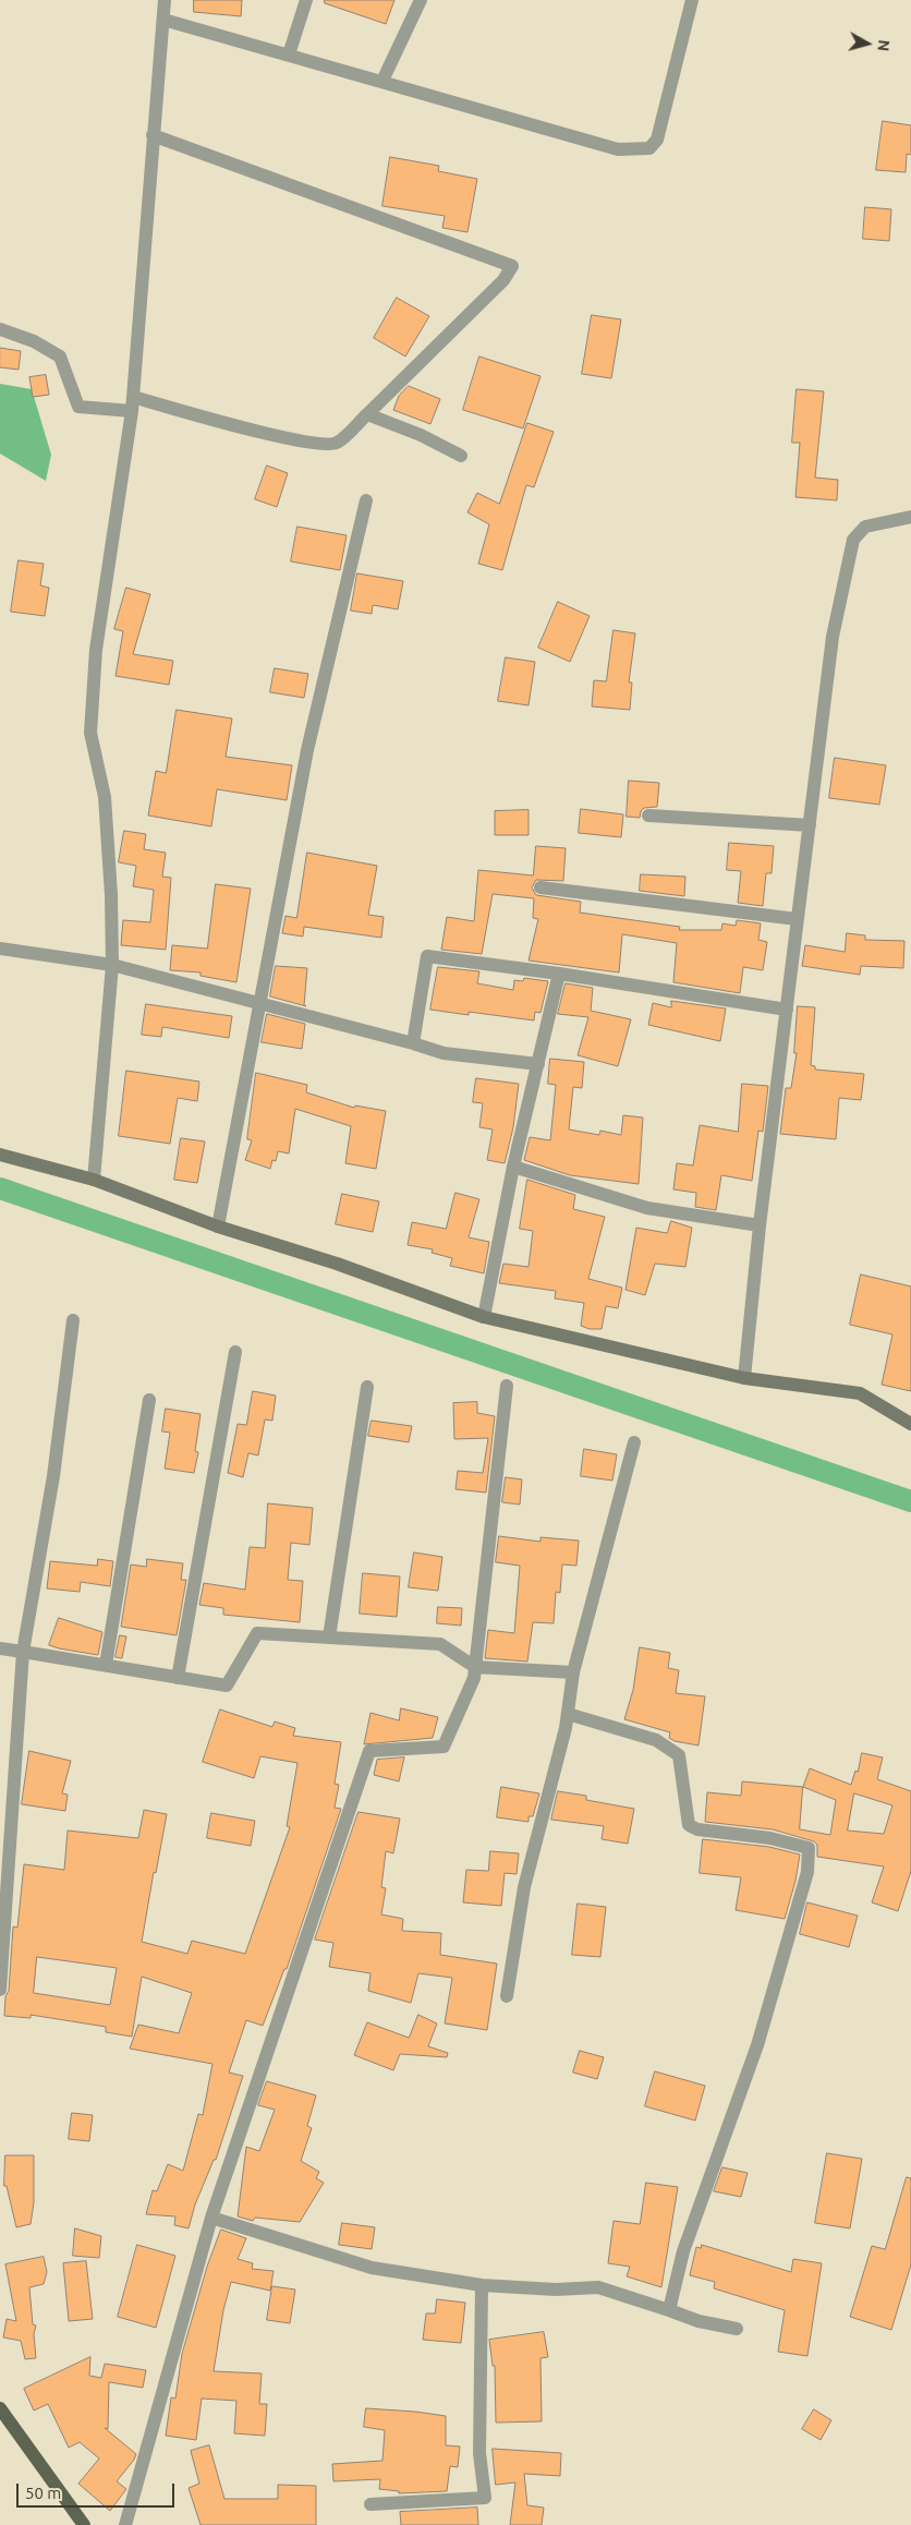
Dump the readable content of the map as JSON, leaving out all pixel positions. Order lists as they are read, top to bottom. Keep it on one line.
{"scale_bar":"50 m","north":"right"}
